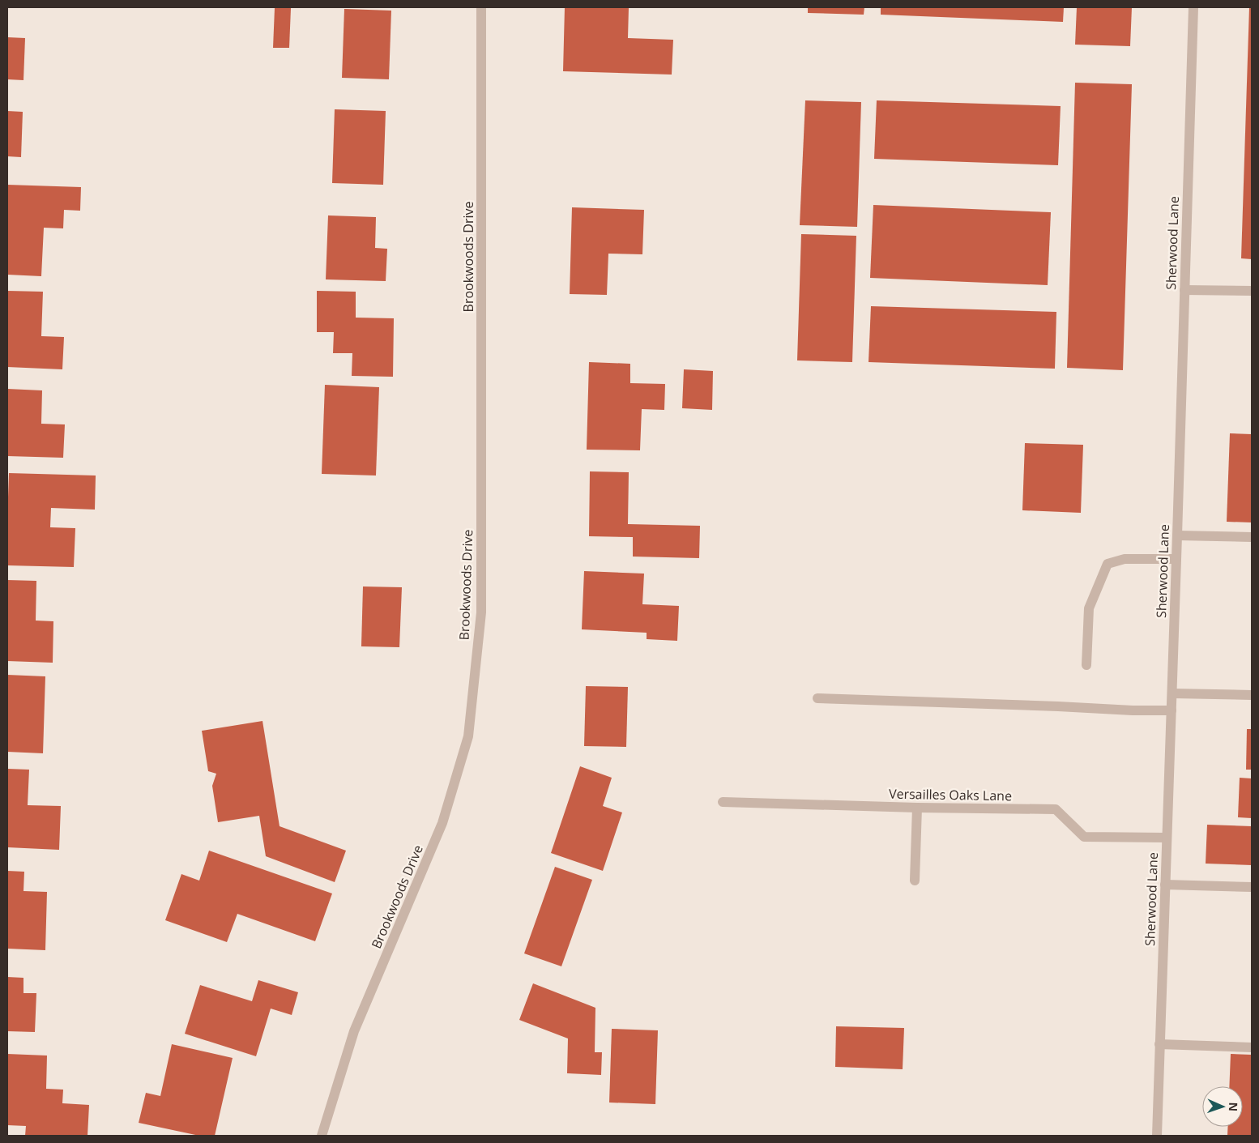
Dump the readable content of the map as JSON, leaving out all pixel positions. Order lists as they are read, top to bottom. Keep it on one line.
{"streets":{"street":["Sherwood Lane","Brookwoods Drive","Versailles Oaks Lane"]},"crossings":[["Sherwood Lane","Versailles Oaks Lane"]],"north":"right"}
